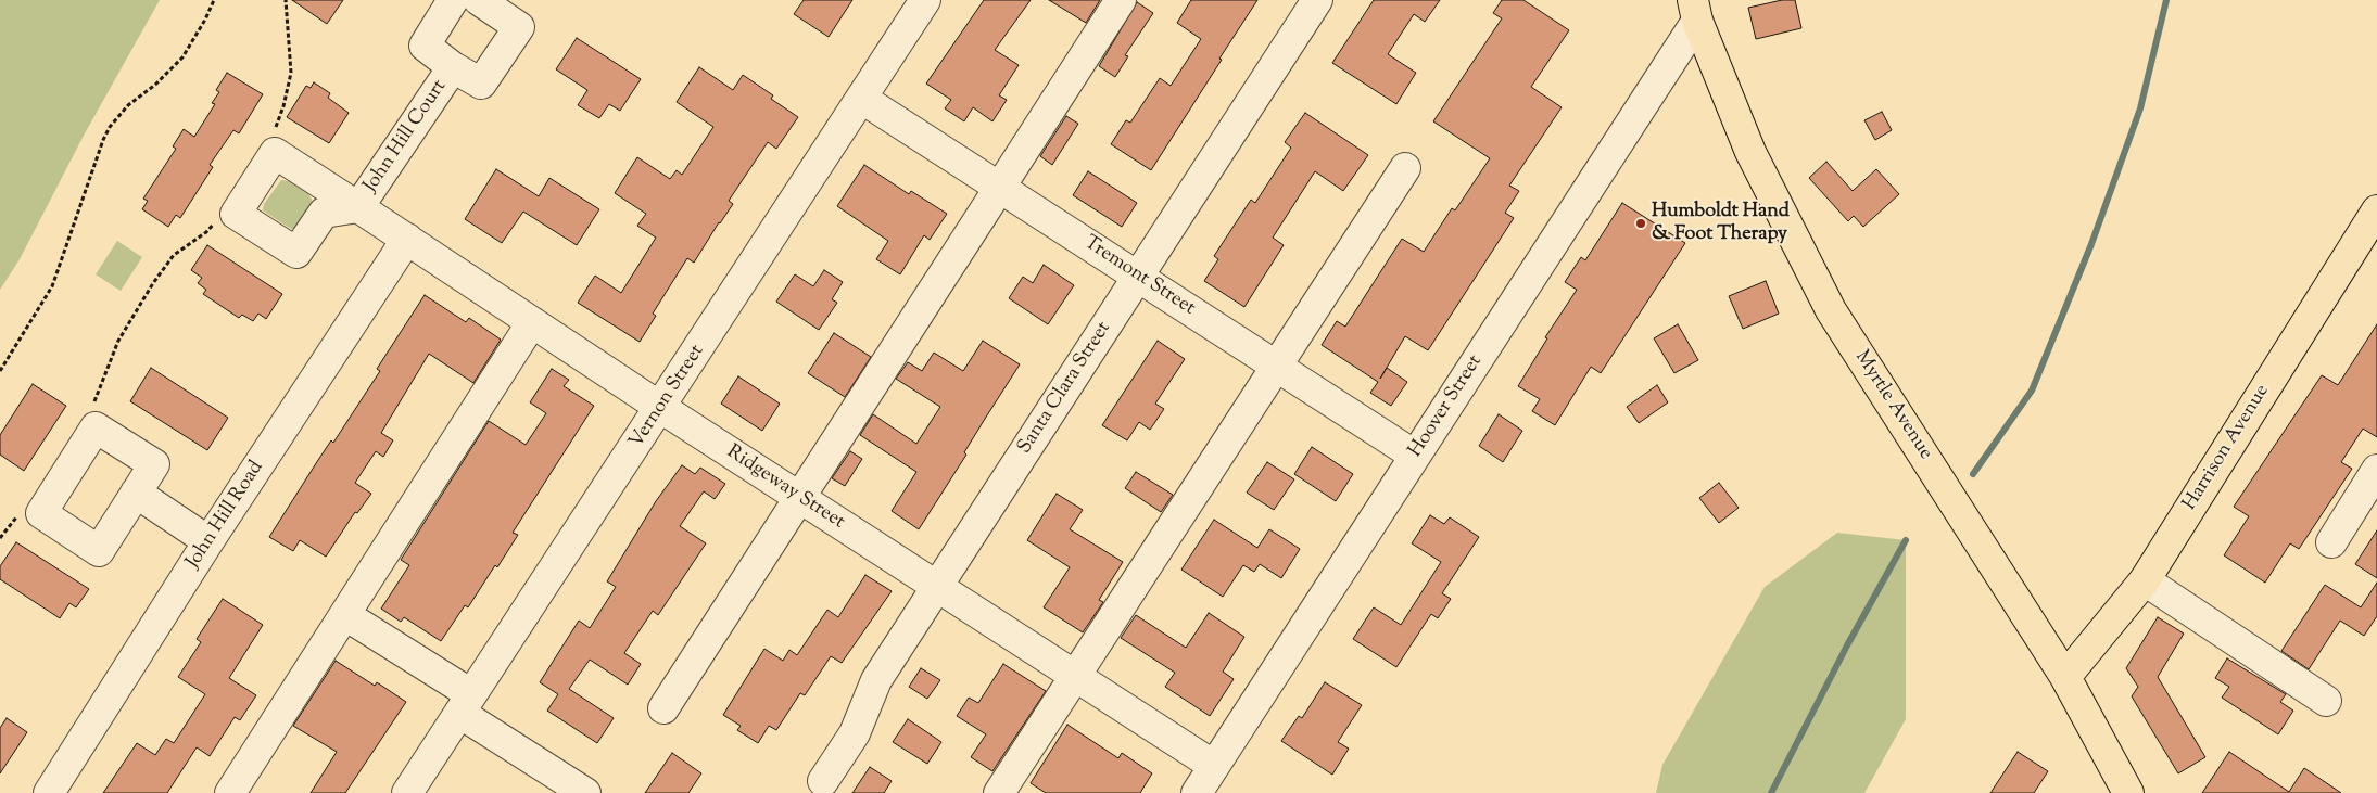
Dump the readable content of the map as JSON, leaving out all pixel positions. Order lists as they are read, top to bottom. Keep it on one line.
{"streets":{"main road":["Myrtle Avenue","Harrison Avenue"],"street":["John Hill Court","Tremont Street","Santa Clara Street","Vernon Street","Hoover Street","Ridgeway Street","John Hill Road"]},"crossings":[["John Hill Court","Ridgeway Street"],["Tremont Street","Santa Clara Street"],["Tremont Street","Vernon Street"],["Tremont Street","Hoover Street"],["Santa Clara Street","Ridgeway Street"],["Vernon Street","Ridgeway Street"],["Myrtle Avenue","Hoover Street"],["Myrtle Avenue","Harrison Avenue"],["Hoover Street","Ridgeway Street"],["Ridgeway Street","John Hill Road"]],"places":["Humboldt Hand & Foot Therapy"]}
